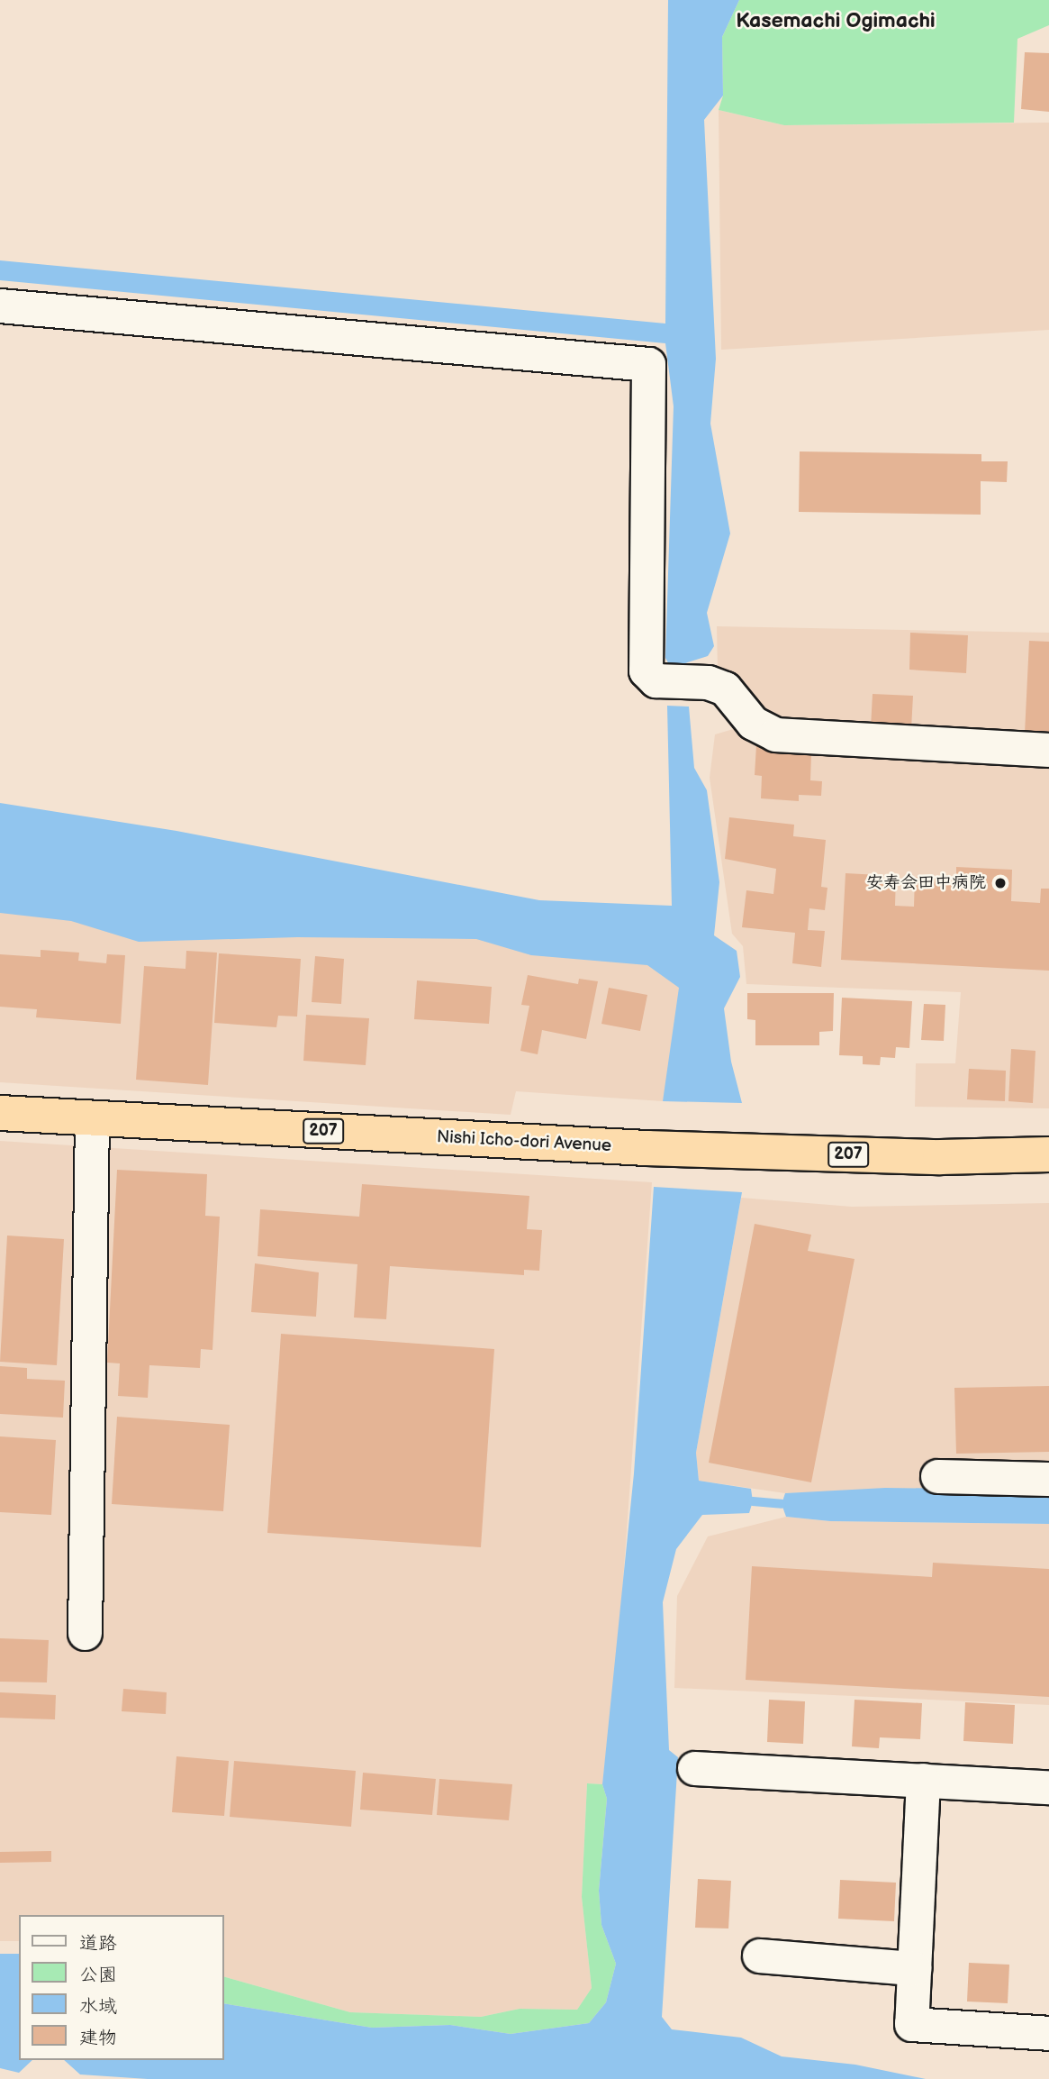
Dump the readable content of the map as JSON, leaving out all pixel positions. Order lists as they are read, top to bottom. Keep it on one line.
{"streets":{"highway":["207","Nishi Icho-dori Avenue"]},"districts":["Kasemachi Ogimachi"],"places":["安寿会田中病院"],"legend":["道路","公園","水域","建物"]}
